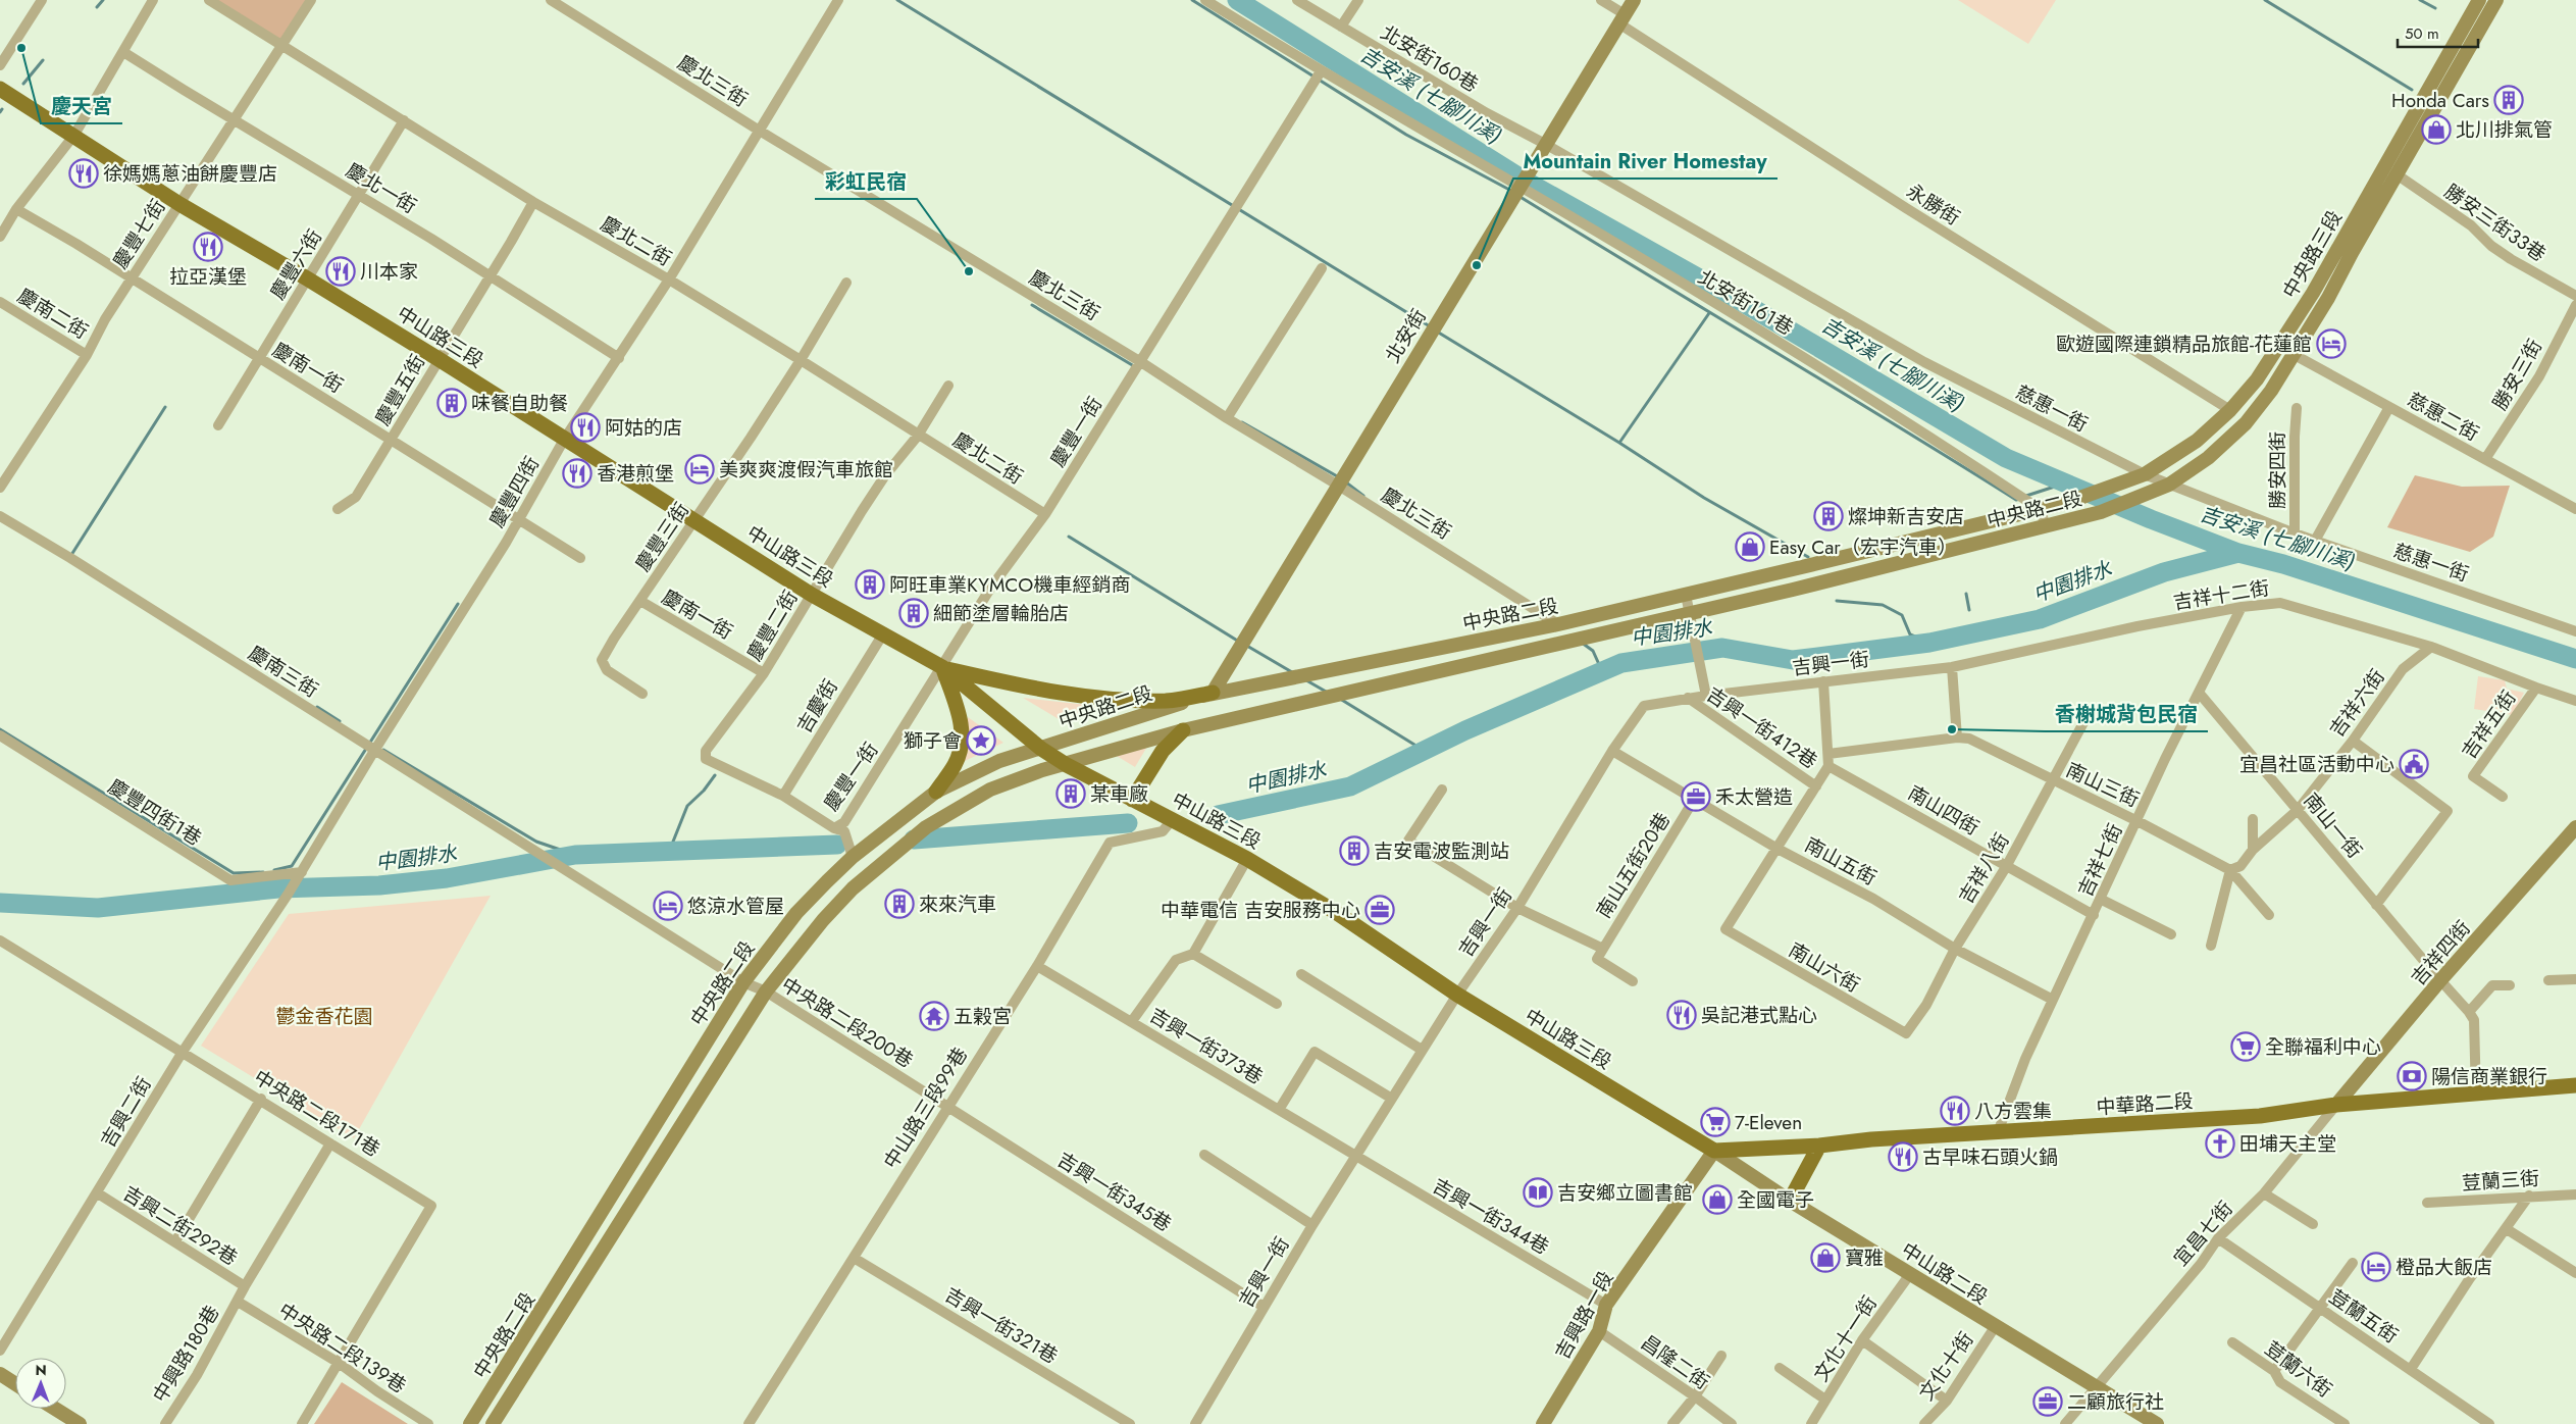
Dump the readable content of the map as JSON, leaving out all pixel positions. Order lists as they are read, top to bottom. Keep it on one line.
{"streets":{"main road":["中山路三段","中華路二段"],"street":["北安街160巷","慶北三街","慶北一街","永勝街","勝安三街33巷","慶豐七街","慶北二街","中央路三段","慶豐六街","北安街161巷","慶南二街","北安街","慶南一街","勝安三街","慶豐五街","慈惠一街","慈惠二街","慶豐一街","勝安四街","慶豐四街","中央路二段","慶豐三街","吉祥十二街","慶豐二街","吉興一街","慶南三街","吉祥六街","吉慶街","吉祥五街","吉興一街412巷","南山三街","南山四街","慶豐四街1巷","南山一街","吉祥七街","南山五街","南山五街20巷","吉祥八街","吉祥四街","南山六街","中央路二段200巷","吉興一街373巷","中山路三段99巷","吉興二街","中央路二段171巷","荳蘭三街","吉興一街345巷","吉興一街344巷","吉興二街292巷","宜昌七街","中山路二段","吉興路一段","荳蘭五街","吉興一街321巷","文化十一街","中央路二段139巷","中興路180巷","昌隆二街","文化十街","荳蘭六街"]},"crossings":[["北安街160巷","北安街"],["北安街160巷","慈惠一街"],["慶北三街","北安街"],["慶北三街","慶豐一街"],["慶北三街","慶豐四街"],["慶北三街","中央路二段"],["慶北一街","慶豐七街"],["慶北一街","慶豐六街"],["慶北一街","慶豐五街"],["慶北一街","慶豐四街"],["永勝街","中央路三段"],["永勝街","北安街"],["勝安三街33巷","中央路三段"],["慶豐七街","慶北二街"],["慶豐七街","慶南二街"],["慶豐七街","中山路三段"],["慶豐七街","慶南一街"],["慶北二街","慶豐六街"],["慶北二街","慶豐五街"],["慶北二街","慶豐一街"],["慶北二街","慶豐四街"],["慶北二街","慶豐三街"],["慶北二街","慶豐二街"],["中央路三段","慈惠一街"],["中央路三段","慈惠二街"],["中央路三段","中央路二段"],["慶豐六街","中山路三段"],["慶豐六街","慶南一街"],["北安街161巷","北安街"],["北安街161巷","慶豐一街"],["北安街161巷","中央路二段"],["北安街","慈惠一街"],["北安街","中央路二段"],["中山路三段","慶豐五街"],["中山路三段","慶豐一街"],["中山路三段","慶豐四街"],["中山路三段","中央路二段"],["中山路三段","慶豐三街"],["中山路三段","慶豐二街"],["中山路三段","吉興一街"],["中山路三段","吉慶街"],["中山路三段","中華路二段"],["中山路三段","中山路三段99巷"],["中山路三段","中山路二段"],["中山路三段","吉興路一段"],["慶南一街","慶豐五街"],["慶南一街","慶豐四街"],["慶南一街","慶豐三街"],["慶南一街","慶豐二街"],["勝安三街","慈惠二街"],["慈惠一街","勝安四街"],["慈惠一街","中央路二段"],["慶豐一街","慶豐二街"],["慶豐四街","慶南三街"],["慶豐四街","慶豐四街1巷"],["慶豐四街","吉興二街"],["中央路二段","慶豐二街"],["中央路二段","慶南三街"],["中央路二段","中央路二段200巷"],["吉祥十二街","吉興一街"],["吉祥十二街","吉祥六街"],["吉祥十二街","吉祥五街"],["吉祥十二街","吉祥七街"],["慶豐二街","吉慶街"],["吉興一街","吉興一街412巷"],["吉興一街","南山五街"],["吉興一街","吉興一街373巷"],["吉興一街","吉興一街345巷"],["吉興一街","吉興一街344巷"],["慶南三街","中央路二段200巷"],["吉祥六街","南山三街"],["吉祥六街","南山一街"],["南山三街","吉祥七街"],["南山三街","吉祥八街"],["南山四街","吉祥七街"],["南山四街","吉祥八街"],["南山一街","吉祥七街"],["南山一街","吉祥四街"],["吉祥七街","南山五街"],["吉祥七街","中華路二段"],["南山五街","南山五街20巷"],["南山五街","吉祥八街"],["南山五街","南山六街"],["吉祥八街","南山六街"],["吉祥四街","中華路二段"],["吉祥四街","宜昌七街"],["中央路二段200巷","中山路三段99巷"],["中央路二段200巷","吉興一街345巷"],["吉興一街373巷","中山路三段99巷"],["吉興一街373巷","吉興一街344巷"],["中華路二段","宜昌七街"],["中華路二段","中山路二段"],["中華路二段","吉興路一段"],["中山路三段99巷","吉興一街345巷"],["中山路三段99巷","吉興一街321巷"],["吉興二街","中央路二段171巷"],["吉興二街","吉興二街292巷"],["中央路二段171巷","中央路二段139巷"],["中央路二段171巷","中興路180巷"],["吉興一街344巷","吉興路一段"],["吉興二街292巷","中興路180巷"],["宜昌七街","中山路二段"],["宜昌七街","荳蘭五街"],["中山路二段","吉興路一段"],["中山路二段","文化十一街"],["中山路二段","文化十街"],["吉興路一段","昌隆二街"],["中央路二段139巷","中興路180巷"]],"water":["吉安溪 (七腳川溪)","中園排水"],"parks":["鬱金香花園"],"places":{"other":["慶天宮","Mountain River Homestay","彩虹民宿","香榭城背包民宿"],"building":["Honda Cars","味餐自助餐","燦坤新吉安店","阿旺車業KYMCO機車經銷商","細節塗層輪胎店","某車廠","吉安電波監測站","來來汽車"],"shop":["北川排氣管","Easy Car（宏宇汽車）","全國電子","寶雅"],"restaurant":["徐媽媽蔥油餅慶豐店","拉亞漢堡","川本家","阿姑的店","香港煎堡","吳記港式點心","八方雲集","古早味石頭火鍋"],"hotel":["歐遊國際連鎖精品旅館-花蓮館","美爽爽渡假汽車旅館","悠涼水管屋","橙品大飯店"],"place":["獅子會"],"public building":["宜昌社區活動中心"],"office":["禾太營造","中華電信 吉安服務中心","二顧旅行社"],"temple":["五榖宮"],"supermarket":["全聯福利中心","7-Eleven"],"bank":["陽信商業銀行"],"church":["田埔天主堂"],"library":["吉安鄉立圖書館"]},"scale_bar":"50 m","north":"top"}
